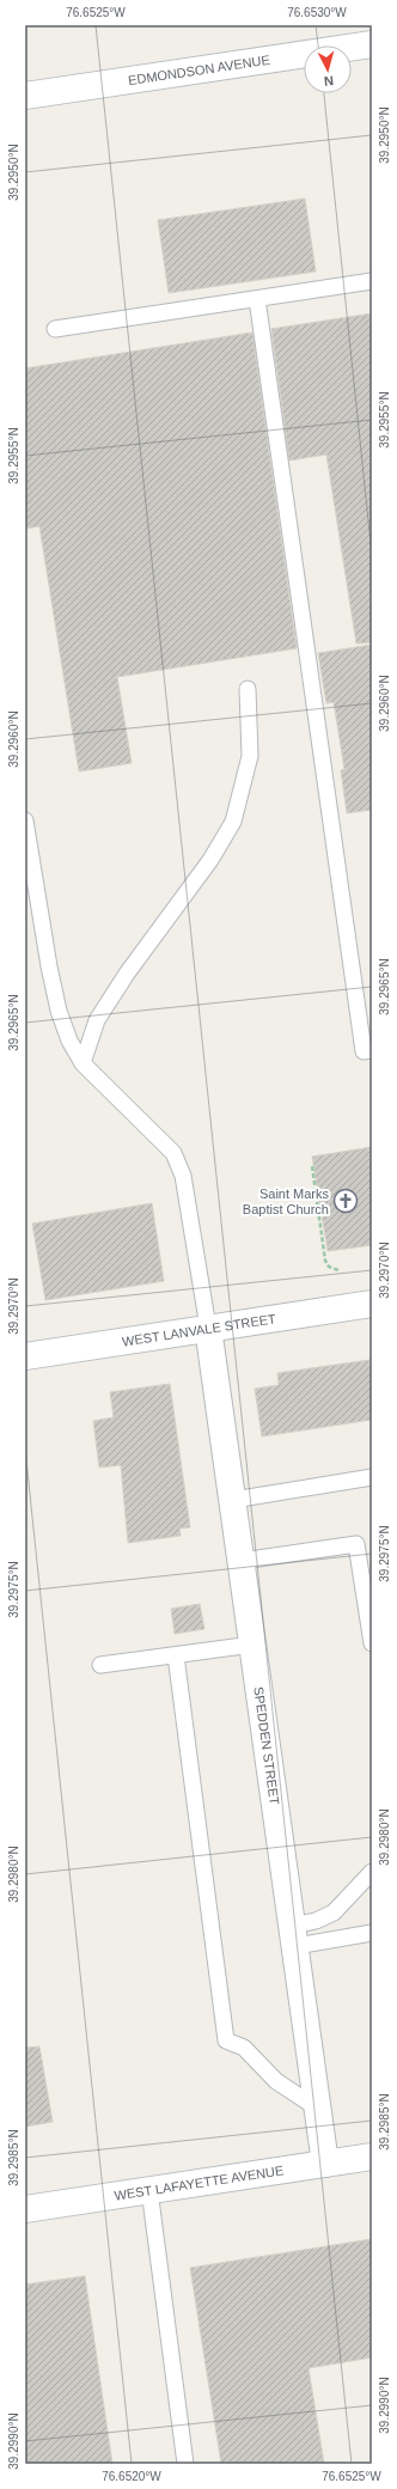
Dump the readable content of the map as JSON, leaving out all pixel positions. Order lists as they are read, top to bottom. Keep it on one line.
{"streets":{"street":["EDMONDSON AVENUE","WEST LANVALE STREET","SPEDDEN STREET","WEST LAFAYETTE AVENUE"]},"crossings":[["WEST LANVALE STREET","SPEDDEN STREET"],["SPEDDEN STREET","WEST LAFAYETTE AVENUE"]],"places":{"church":["Saint Marks Baptist Church"]},"north":"bottom","coordinates":["76.6525°W","76.6530°W","39.2950°N","39.2955°N","39.2960°N","39.2965°N","39.2970°N","39.2975°N","39.2980°N","39.2985°N","39.2990°N","76.6520°W"]}
